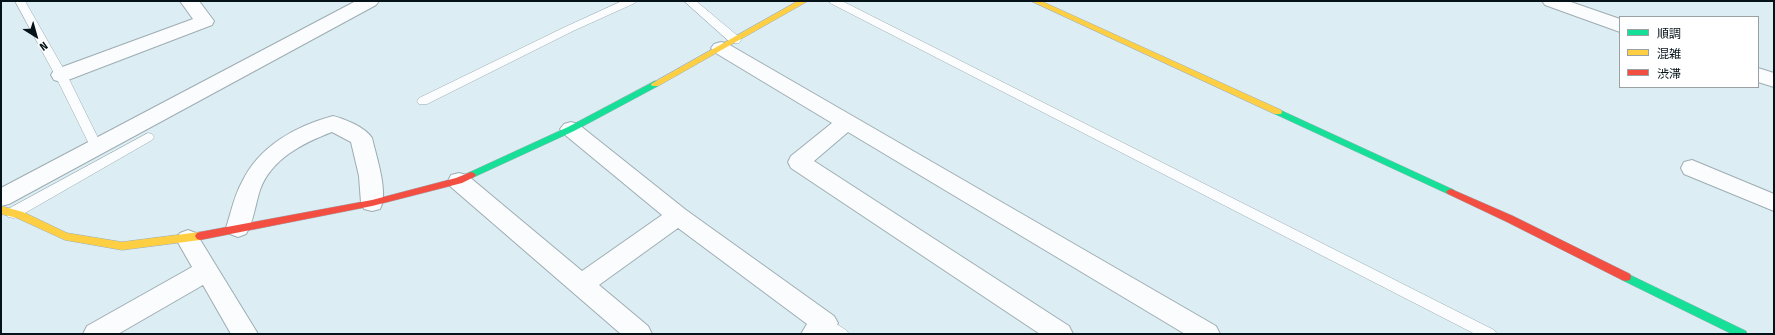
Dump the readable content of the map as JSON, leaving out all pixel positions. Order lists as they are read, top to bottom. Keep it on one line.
{"legend":["順調","混雑","渋滞"],"north":"bottom right"}
